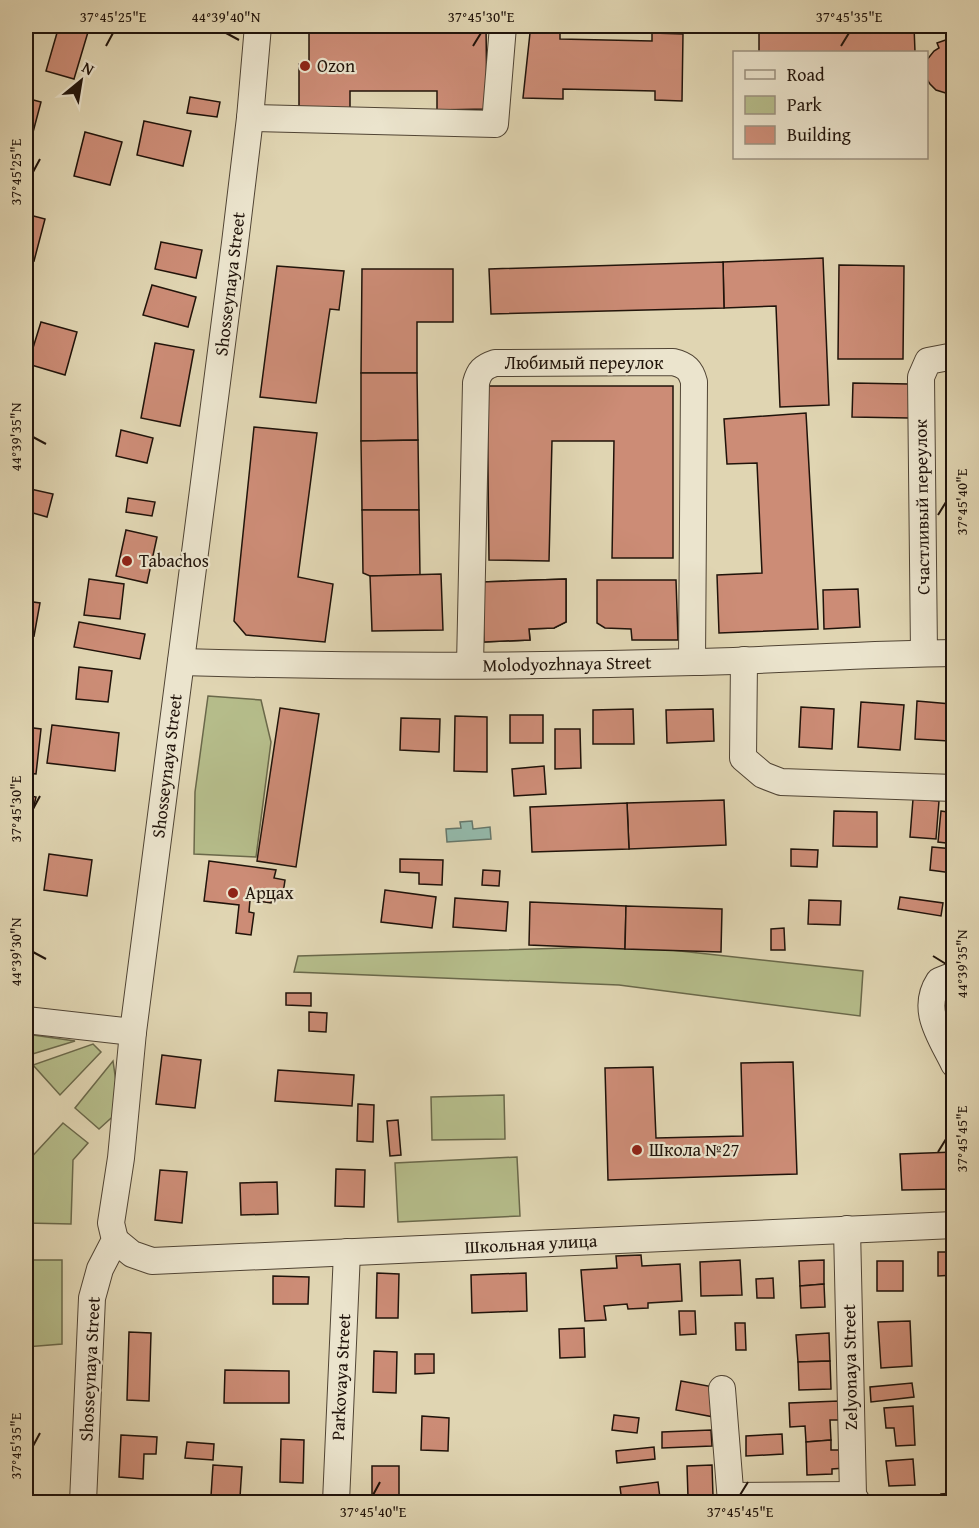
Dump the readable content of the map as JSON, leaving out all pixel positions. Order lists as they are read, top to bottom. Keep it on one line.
{"streets":{"street":["Shosseynaya Street","Любимый переулок","Счастливый переулок","Molodyozhnaya Street","Школьная улица","Zelyonaya Street","Parkovaya Street"]},"crossings":[["Shosseynaya Street","Molodyozhnaya Street"],["Shosseynaya Street","Школьная улица"],["Любимый переулок","Molodyozhnaya Street"],["Счастливый переулок","Molodyozhnaya Street"],["Школьная улица","Zelyonaya Street"],["Школьная улица","Parkovaya Street"]],"places":["Ozon","Tabachos","Арцах","Школа №27"],"legend":["Road","Park","Building"],"north":"top right","coordinates":["37°45'25\"E","44°39'40\"N","37°45'30\"E","37°45'35\"E","44°39'35\"N","37°45'40\"E","44°39'30\"N","37°45'45\"E"]}
